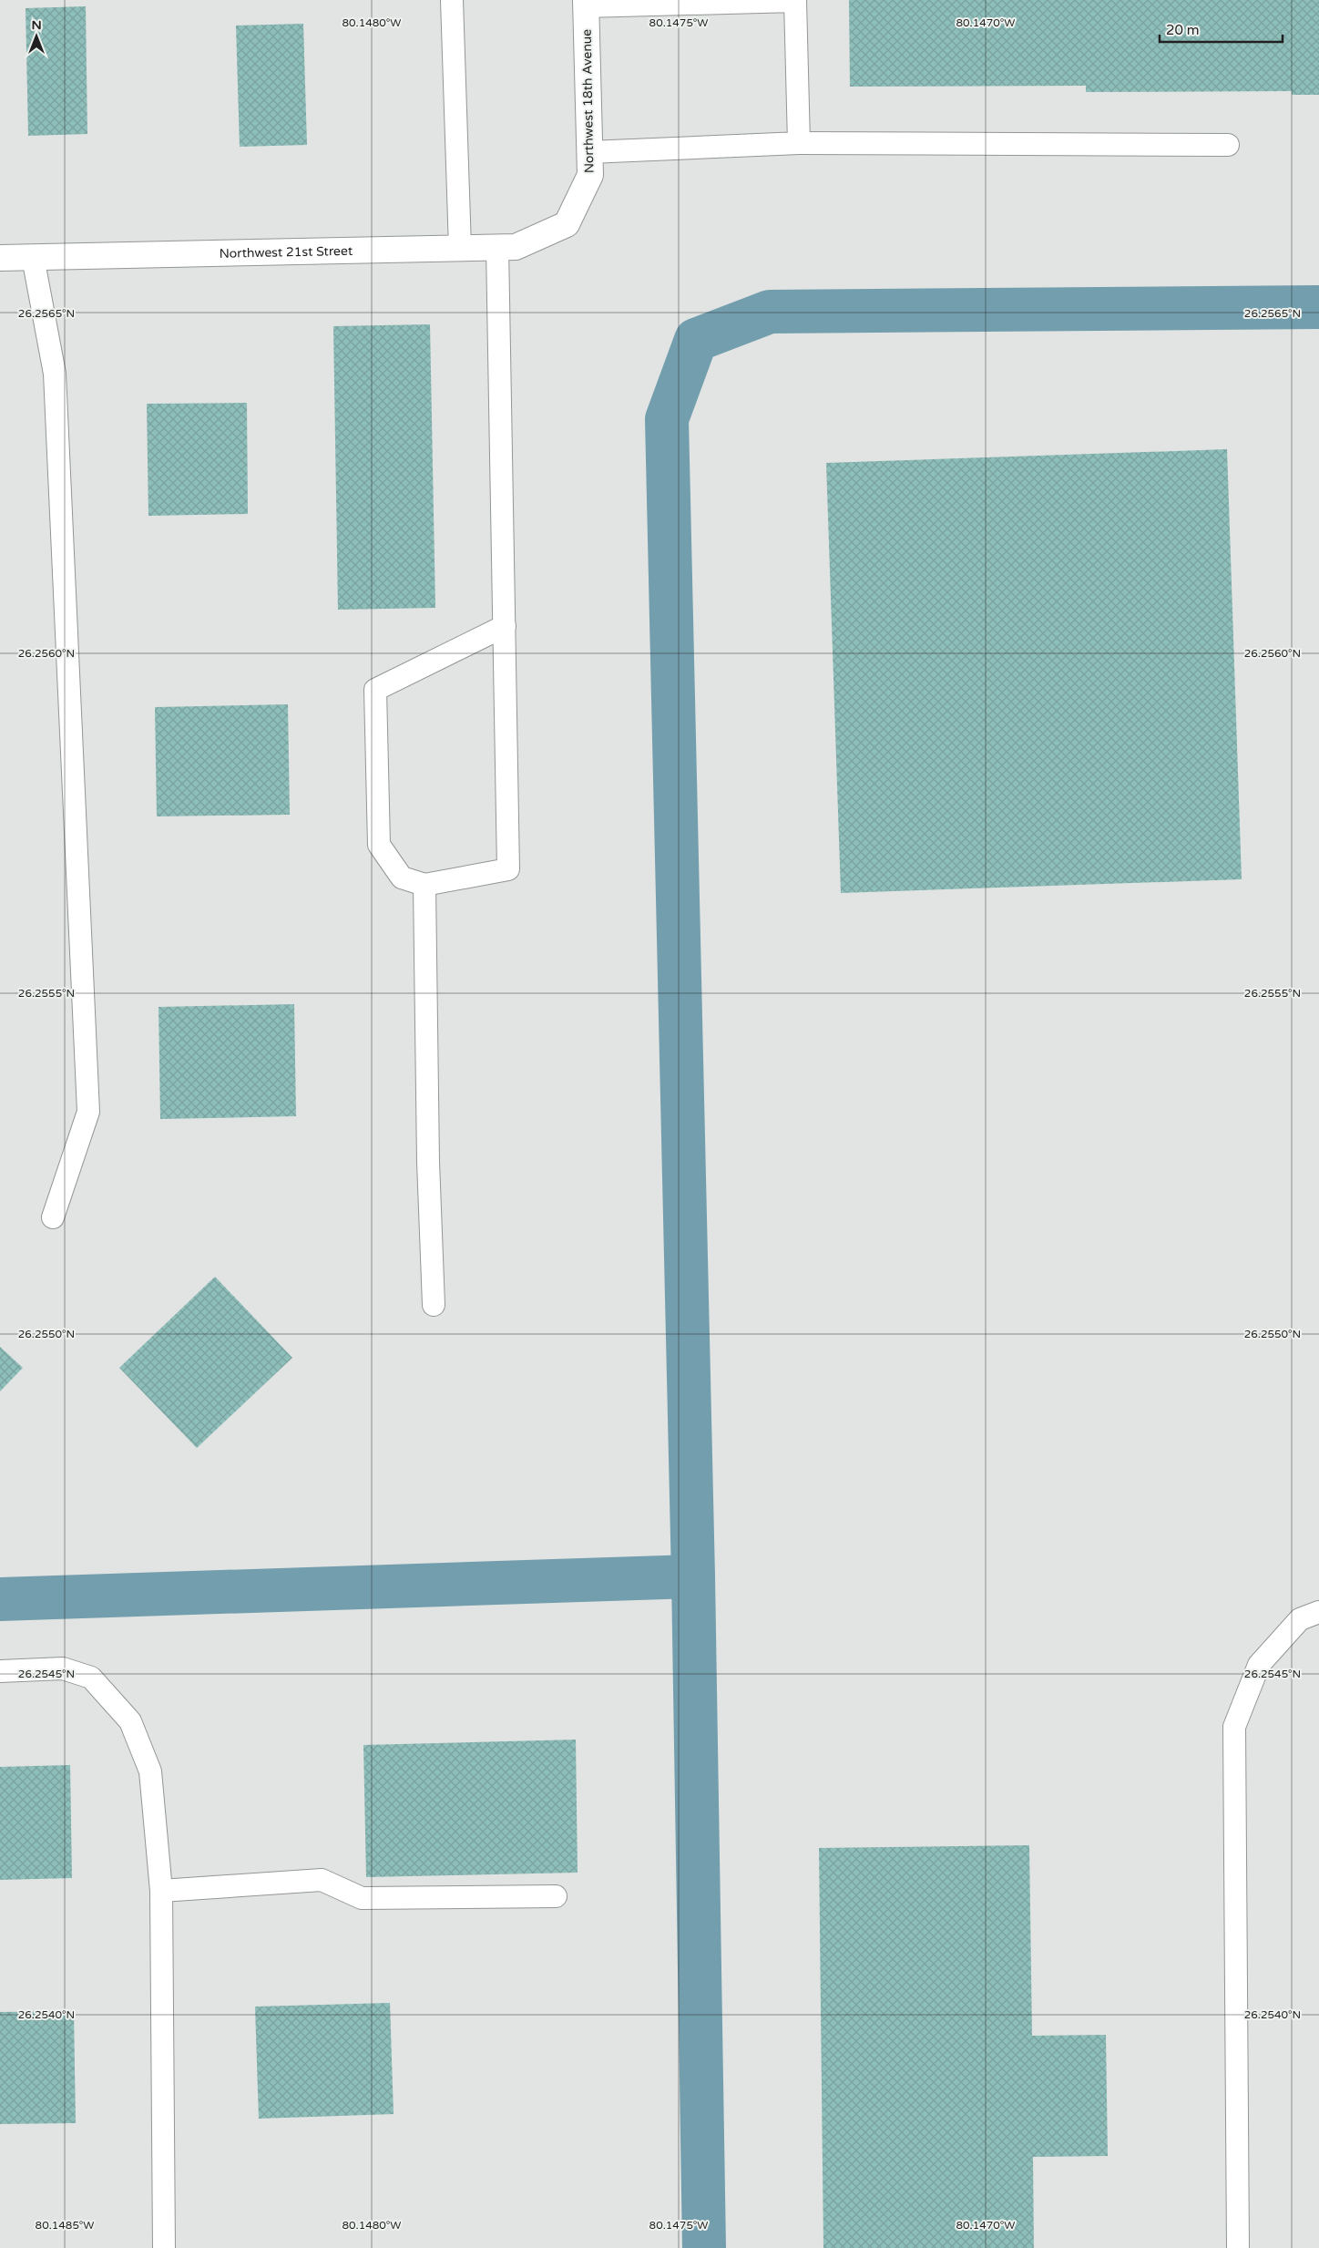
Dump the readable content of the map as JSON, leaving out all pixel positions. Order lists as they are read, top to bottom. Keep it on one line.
{"streets":{"street":["Northwest 18th Avenue","Northwest 21st Street"]},"crossings":[["Northwest 18th Avenue","Northwest 21st Street"]],"scale_bar":"20 m","north":"top","coordinates":["80.1480°W","80.1475°W","80.1470°W","26.2565°N","26.2560°N","26.2555°N","26.2550°N","26.2545°N","26.2540°N","80.1485°W"]}
